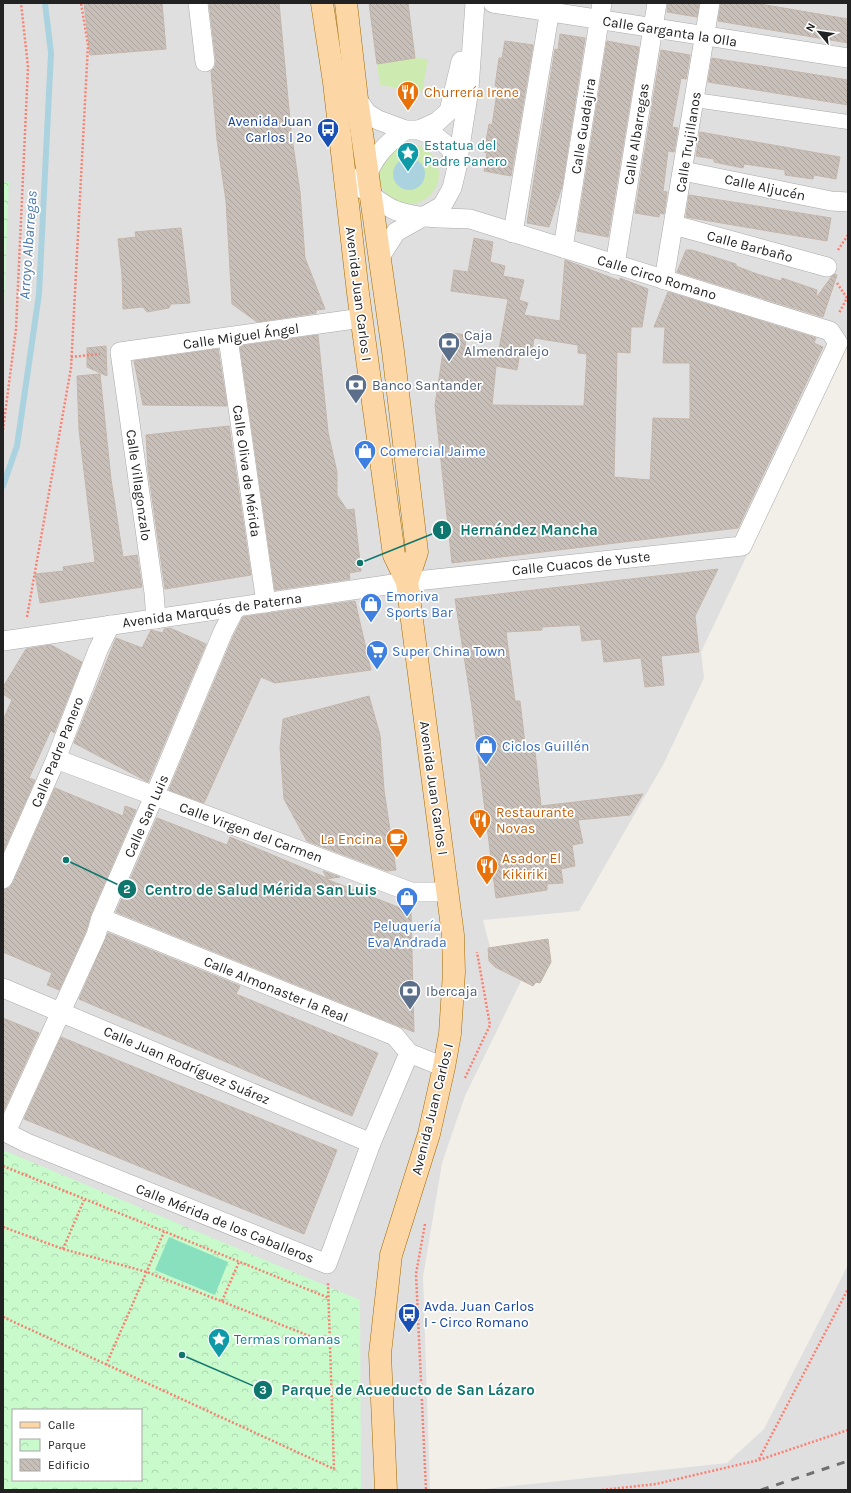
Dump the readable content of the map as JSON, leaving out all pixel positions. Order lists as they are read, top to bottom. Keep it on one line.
{"streets":{"main road":["Avenida Juan Carlos I"],"street":["Calle Garganta la Olla","Calle Guadajira","Calle Albarregas","Calle Trujillanos","Calle Aljucén","Calle Barbaño","Calle Circo Romano","Calle Miguel Ángel","Calle Oliva de Mérida","Calle Villagonzalo","Calle Cuacos de Yuste","Avenida Marqués de Paterna","Calle Padre Panero","Calle San Luis","Calle Virgen del Carmen","Calle Almonaster la Real","Calle Juan Rodríguez Suárez","Calle Mérida de los Caballeros"]},"crossings":[["Calle Garganta la Olla","Calle Guadajira"],["Calle Garganta la Olla","Calle Albarregas"],["Calle Garganta la Olla","Calle Trujillanos"],["Calle Guadajira","Calle Circo Romano"],["Calle Albarregas","Calle Circo Romano"],["Calle Trujillanos","Calle Aljucén"],["Calle Trujillanos","Calle Barbaño"],["Calle Trujillanos","Calle Circo Romano"],["Calle Circo Romano","Avenida Juan Carlos I"],["Calle Circo Romano","Calle Cuacos de Yuste"],["Avenida Juan Carlos I","Calle Miguel Ángel"],["Avenida Juan Carlos I","Calle Cuacos de Yuste"],["Avenida Juan Carlos I","Avenida Marqués de Paterna"],["Avenida Juan Carlos I","Calle Virgen del Carmen"],["Avenida Juan Carlos I","Calle Almonaster la Real"],["Calle Miguel Ángel","Calle Oliva de Mérida"],["Calle Miguel Ángel","Calle Villagonzalo"],["Calle Oliva de Mérida","Avenida Marqués de Paterna"],["Calle Villagonzalo","Avenida Marqués de Paterna"],["Calle Cuacos de Yuste","Avenida Marqués de Paterna"],["Avenida Marqués de Paterna","Calle Padre Panero"],["Avenida Marqués de Paterna","Calle San Luis"],["Calle Padre Panero","Calle Virgen del Carmen"],["Calle San Luis","Calle Virgen del Carmen"],["Calle San Luis","Calle Almonaster la Real"],["Calle San Luis","Calle Juan Rodríguez Suárez"],["Calle San Luis","Calle Mérida de los Caballeros"],["Calle Almonaster la Real","Calle Mérida de los Caballeros"],["Calle Juan Rodríguez Suárez","Calle Mérida de los Caballeros"]],"water":["Arroyo Albarregas"],"places":{"restaurant":["Churrería Irene","Restaurante Novas","Asador El Kikiriki"],"bus stop":["Avenida Juan Carlos I 2º","Avda. Juan Carlos I - Circo Romano"],"place":["Estatua del Padre Panero","Termas romanas"],"bank":["Caja Almendralejo","Banco Santander","Ibercaja"],"shop":["Comercial Jaime","Emoriva Sports Bar","Ciclos Guillén","Peluquería Eva Andrada"],"other":["Hernández Mancha","Centro de Salud Mérida San Luis","Parque de Acueducto de San Lázaro"],"supermarket":["Super China Town"],"cafe":["La Encina"]},"legend":["Calle","Parque","Edificio"],"north":"top left"}
